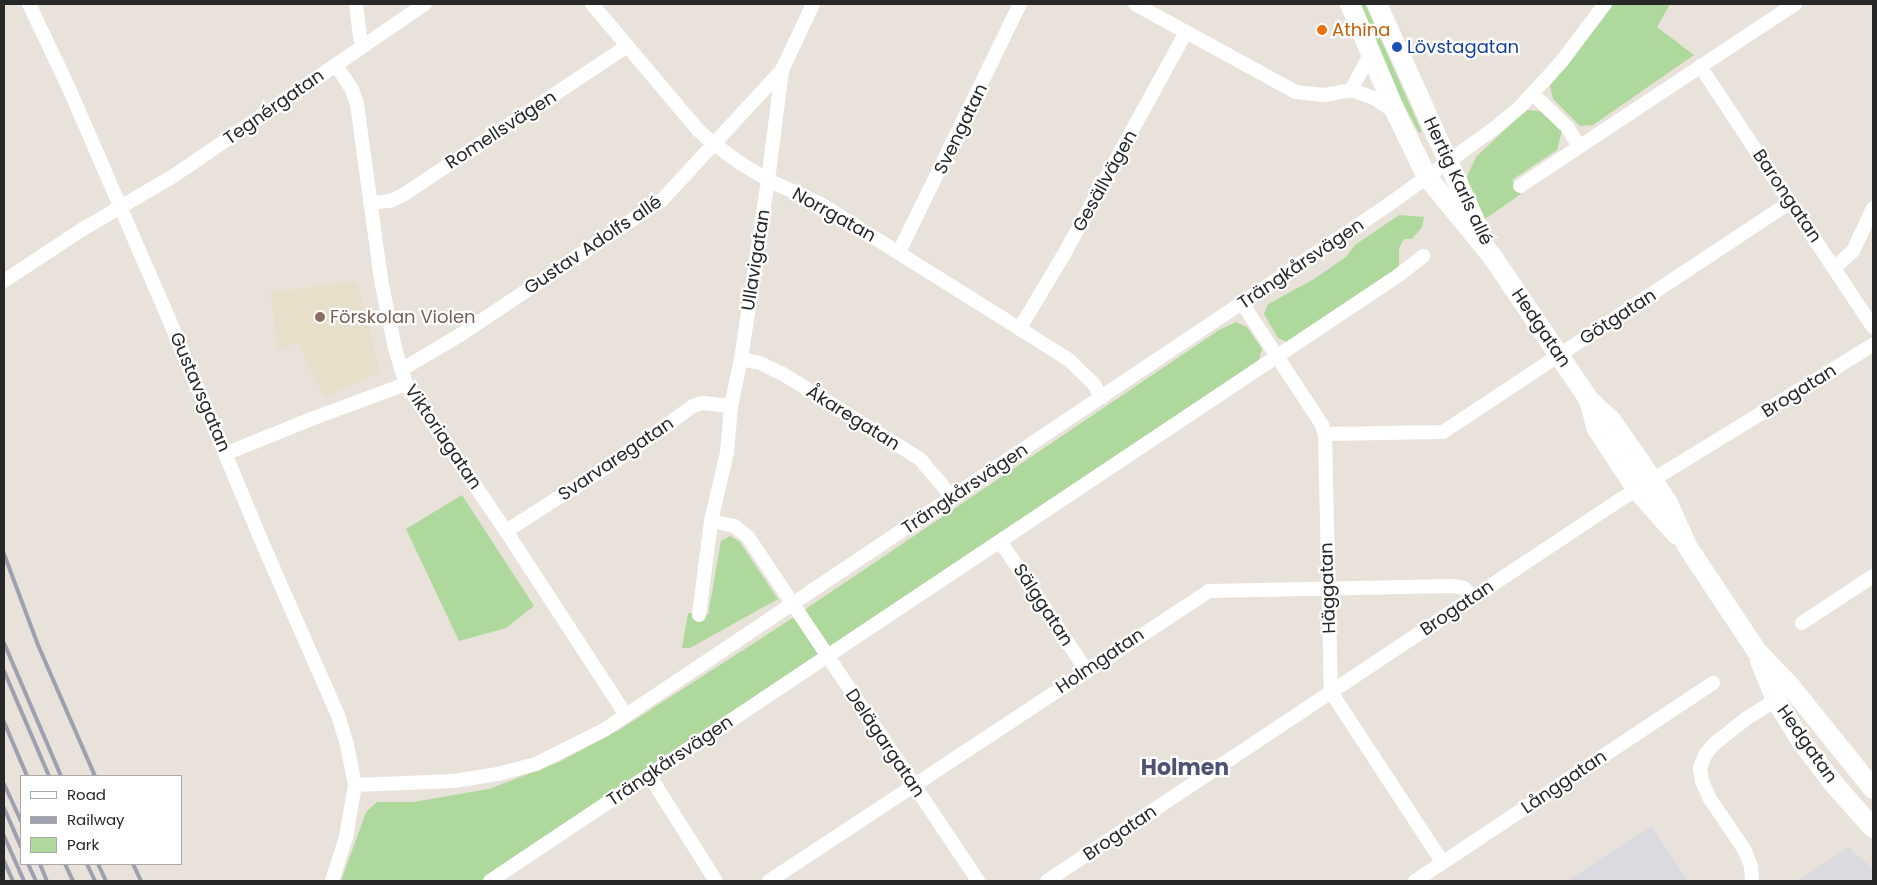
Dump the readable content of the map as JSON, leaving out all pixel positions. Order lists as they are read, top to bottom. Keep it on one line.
{"streets":{"main road":["Hertig Karls allé","Hedgatan"],"street":["Tegnérgatan","Svengatan","Romellsvägen","Gesällvägen","Barongatan","Norrgatan","Gustav Adolfs allé","Ullavigatan","Trängkårsvägen","Götgatan","Brogatan","Gustavsgatan","Åkaregatan","Viktoriagatan","Svarvaregatan","Häggatan","Sälggatan","Holmgatan","Delägargatan","Långgatan"]},"crossings":[["Tegnérgatan","Gustavsgatan"],["Tegnérgatan","Viktoriagatan"],["Svengatan","Norrgatan"],["Romellsvägen","Norrgatan"],["Romellsvägen","Viktoriagatan"],["Gesällvägen","Norrgatan"],["Hertig Karls allé","Trängkårsvägen"],["Hertig Karls allé","Hedgatan"],["Barongatan","Götgatan"],["Norrgatan","Gustav Adolfs allé"],["Norrgatan","Ullavigatan"],["Norrgatan","Trängkårsvägen"],["Gustav Adolfs allé","Ullavigatan"],["Gustav Adolfs allé","Viktoriagatan"],["Ullavigatan","Åkaregatan"],["Ullavigatan","Svarvaregatan"],["Trängkårsvägen","Gustavsgatan"],["Trängkårsvägen","Åkaregatan"],["Trängkårsvägen","Viktoriagatan"],["Trängkårsvägen","Häggatan"],["Trängkårsvägen","Sälggatan"],["Trängkårsvägen","Delägargatan"],["Götgatan","Hedgatan"],["Götgatan","Häggatan"],["Hedgatan","Brogatan"],["Brogatan","Häggatan"],["Brogatan","Holmgatan"],["Viktoriagatan","Svarvaregatan"],["Häggatan","Holmgatan"],["Sälggatan","Holmgatan"],["Holmgatan","Delägargatan"]],"districts":["Holmen"],"places":["Athina","Lövstagatan","Förskolan Violen"],"legend":["Road","Railway","Park"]}
